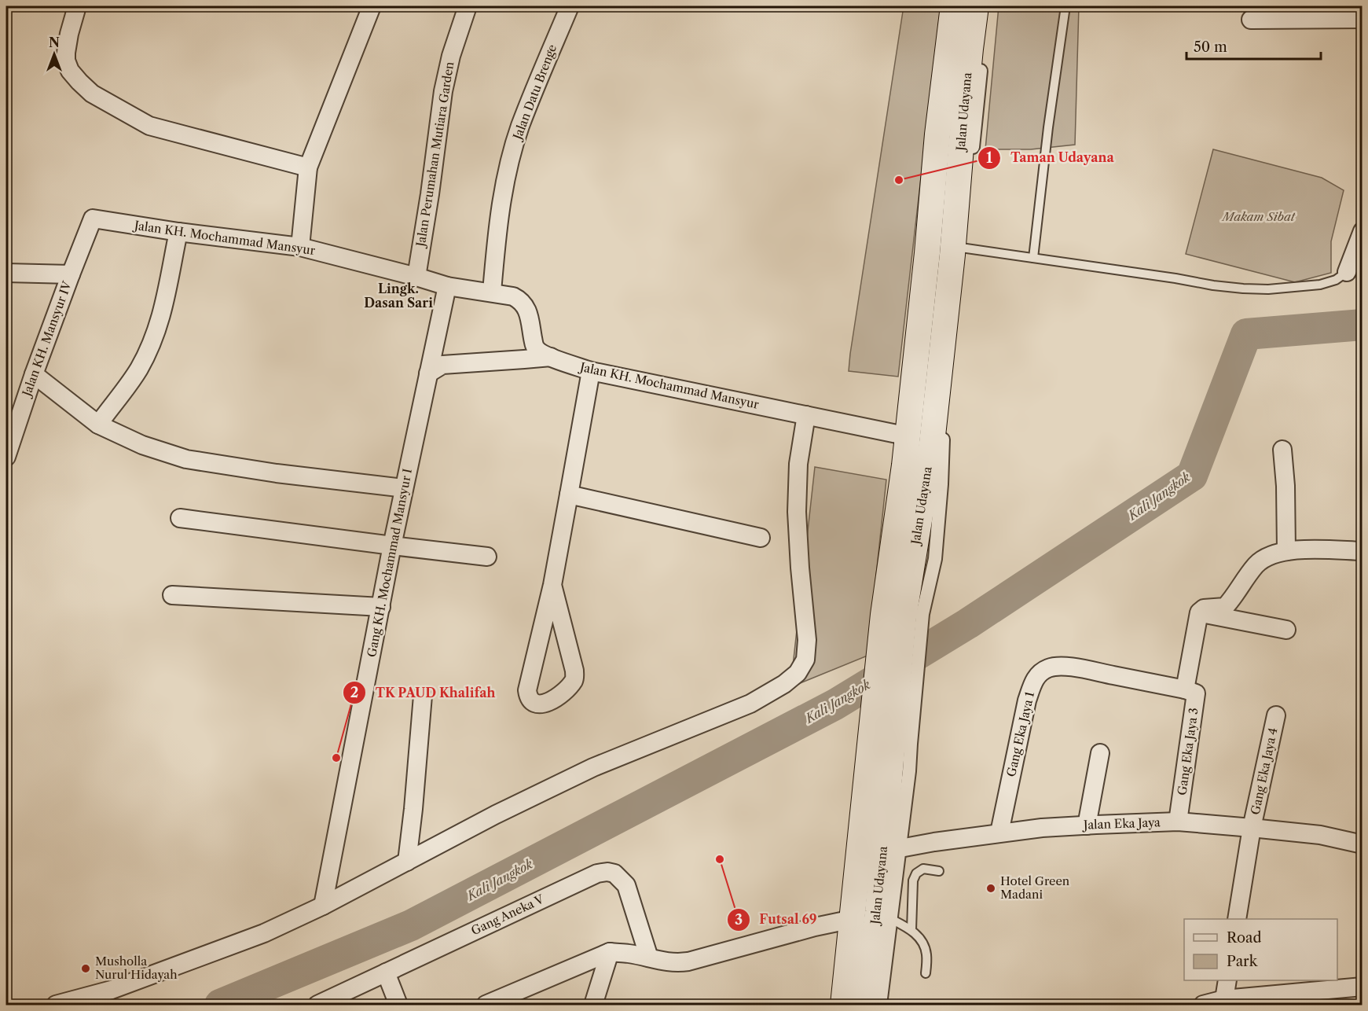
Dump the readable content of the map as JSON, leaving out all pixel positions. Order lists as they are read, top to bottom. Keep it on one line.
{"streets":{"main road":["Jalan Udayana"],"street":["Jalan Datu Brenge","Jalan Perumahan Mutiara Garden","Jalan KH. Mochammad Mansyur","Jalan KH. Mansyur IV","Gang KH. Mochammad Mansyur I","Gang Eka Jaya 1","Gang Eka Jaya 3","Gang Eka Jaya 4","Jalan Eka Jaya","Gang Aneka V"]},"crossings":[["Jalan Datu Brenge","Jalan KH. Mochammad Mansyur"],["Jalan Udayana","Jalan KH. Mochammad Mansyur"],["Jalan Udayana","Jalan Eka Jaya"],["Jalan Perumahan Mutiara Garden","Jalan KH. Mochammad Mansyur"],["Jalan KH. Mochammad Mansyur","Jalan KH. Mansyur IV"],["Jalan KH. Mochammad Mansyur","Gang KH. Mochammad Mansyur I"],["Gang Eka Jaya 1","Gang Eka Jaya 3"],["Gang Eka Jaya 1","Jalan Eka Jaya"],["Gang Eka Jaya 3","Jalan Eka Jaya"],["Gang Eka Jaya 4","Jalan Eka Jaya"]],"districts":["Lingk. Dasan Sari"],"water":["Kali Jangkok"],"parks":["Makam Sibat"],"places":["Taman Udayana","TK PAUD Khalifah","Futsal 69","Hotel Green Madani","Musholla Nurul Hidayah"],"legend":["Road","Park"],"scale_bar":"50 m","north":"top"}
